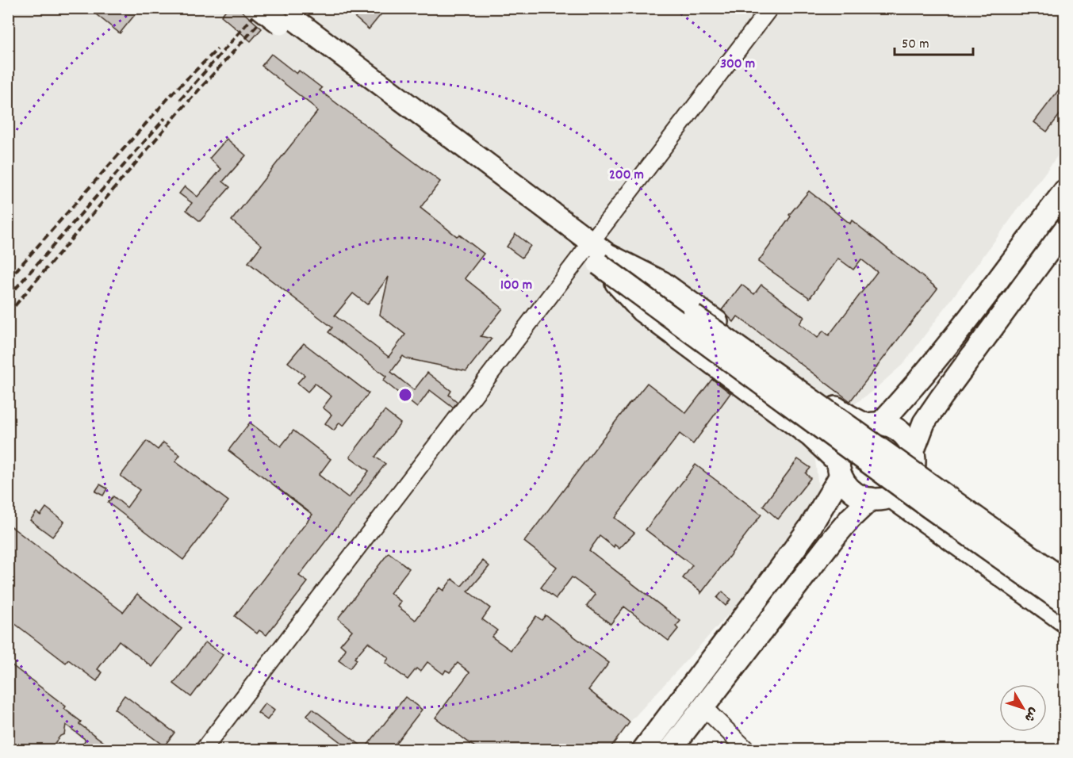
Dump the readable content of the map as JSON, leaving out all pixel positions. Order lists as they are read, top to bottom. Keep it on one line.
{"scale_bar":"50 m","north":"bottom right","rings":["300 m","200 m","100 m"]}
